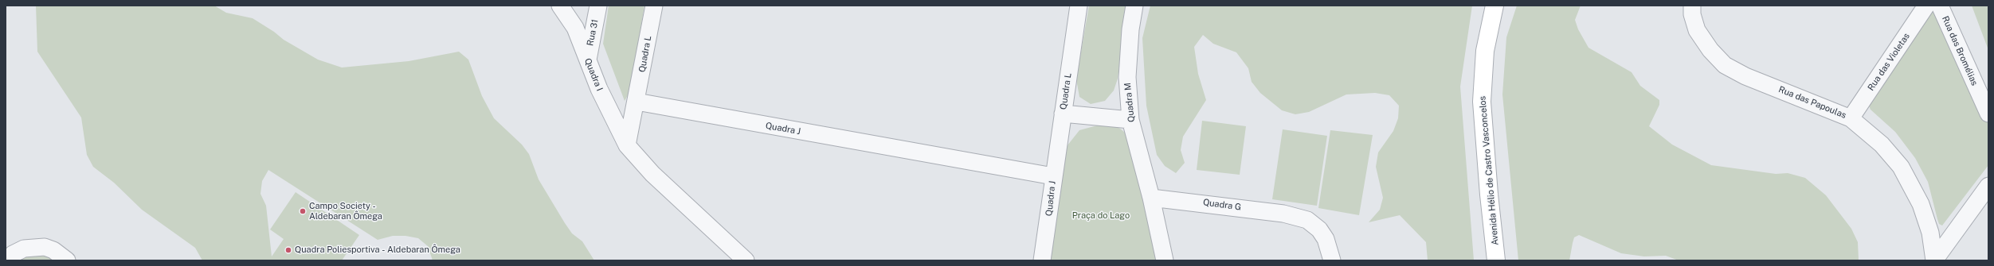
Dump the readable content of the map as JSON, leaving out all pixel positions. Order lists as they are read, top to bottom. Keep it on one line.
{"streets":{"street":["Rua 31","Rua das Bromélias","Quadra L","Rua das Violetas","Quadra I","Quadra M","Rua das Papoulas","Quadra J","Avenida Hélio de Castro Vasconcelos","Quadra G"]},"crossings":[["Rua 31","Quadra I"],["Quadra L","Quadra J"],["Rua das Violetas","Rua das Papoulas"],["Quadra M","Quadra G"]],"parks":["Praça do Lago"],"places":["Campo Society - Aldebaran Ômega","Quadra Poliesportiva - Aldebaran Ômega"]}
